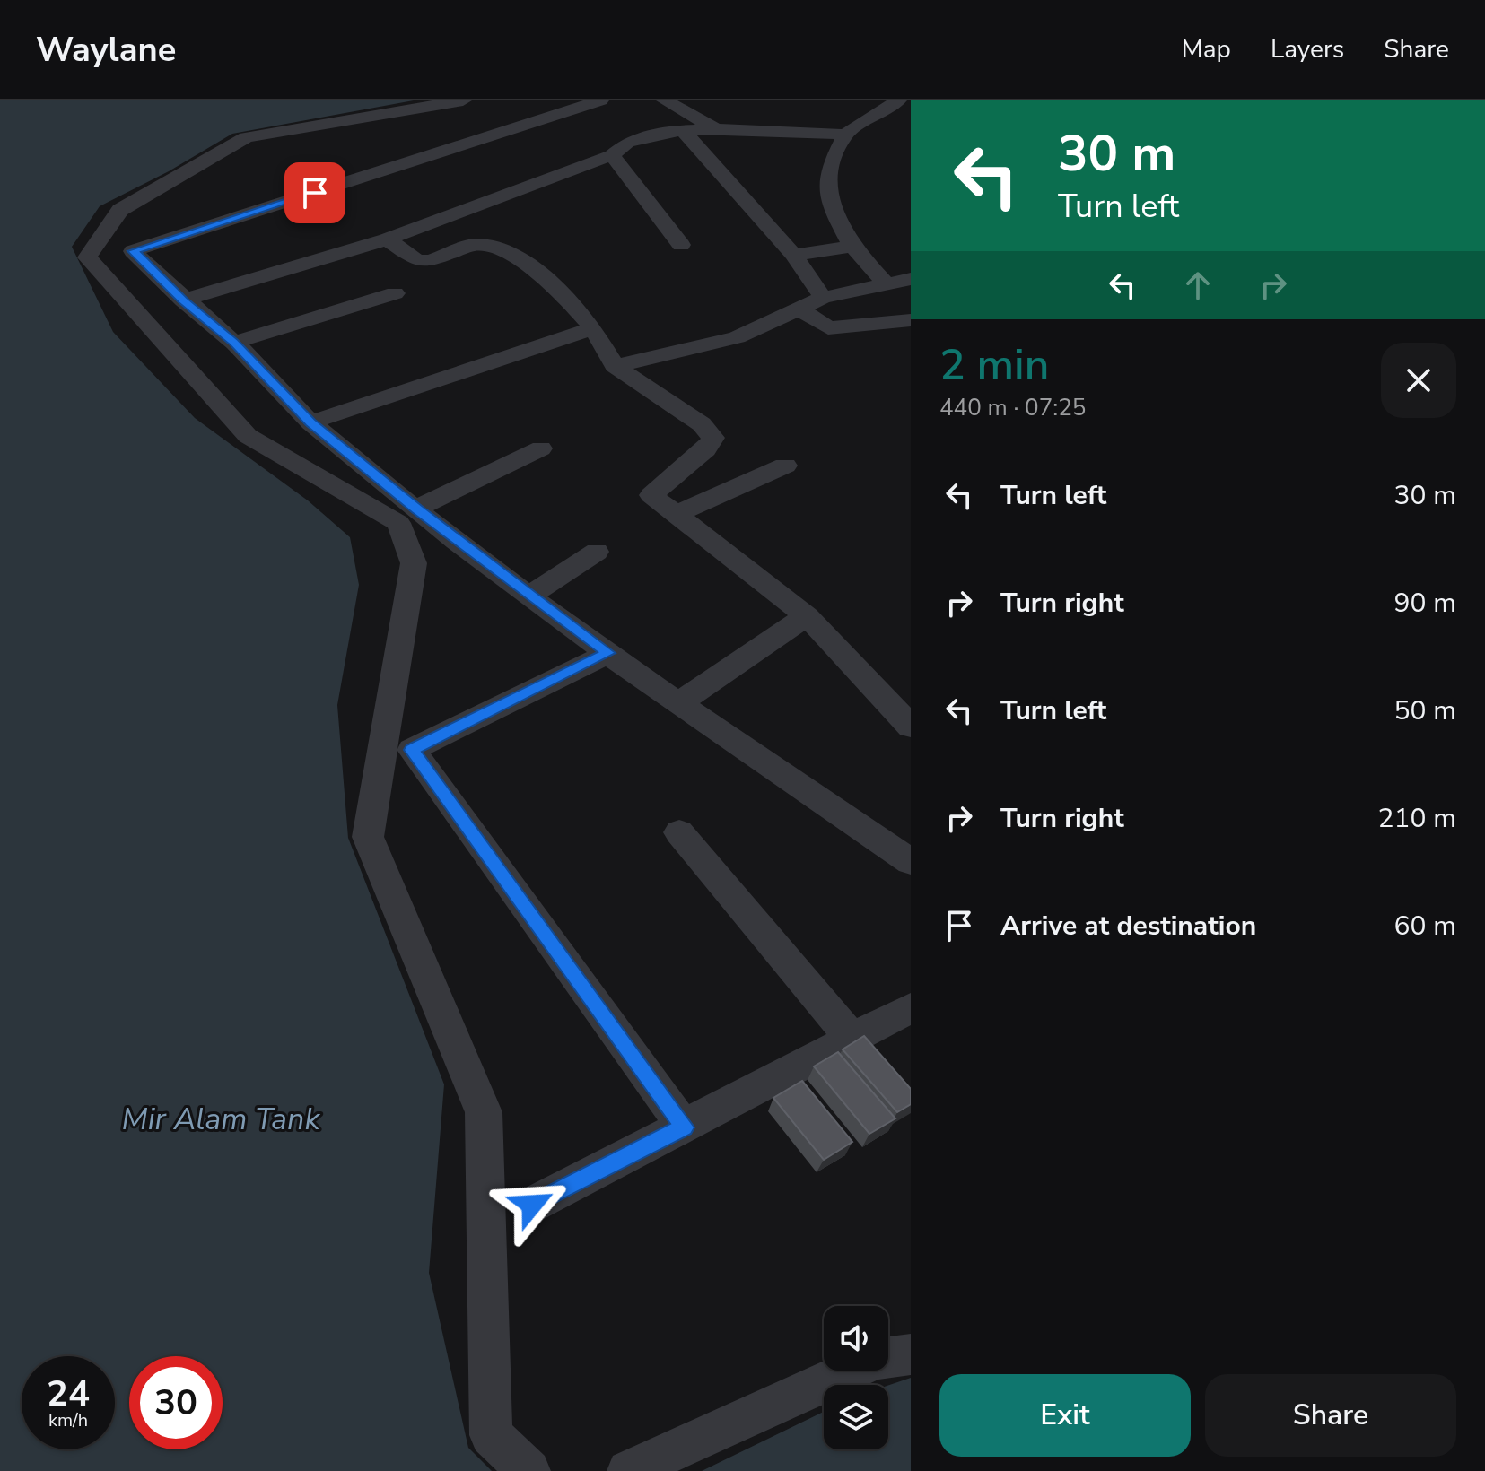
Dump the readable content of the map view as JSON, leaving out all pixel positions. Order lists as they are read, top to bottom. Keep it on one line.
{"water":["Mir Alam Tank"],"page":{"header":"Waylane","nav":["Map","Layers","Share"],"turn":["30 m","Turn left"],"heading":["2 min","440 m · 07:25"],"list":[{"name":"Turn left","value":"30 m"},{"name":"Turn right","value":"90 m"},{"name":"Turn left","value":"50 m"},{"name":"Turn right","value":"210 m"},{"name":"Arrive at destination","value":"60 m"}],"speed":"24 km/h","limit":"30","buttons":["Exit","Share"]}}
